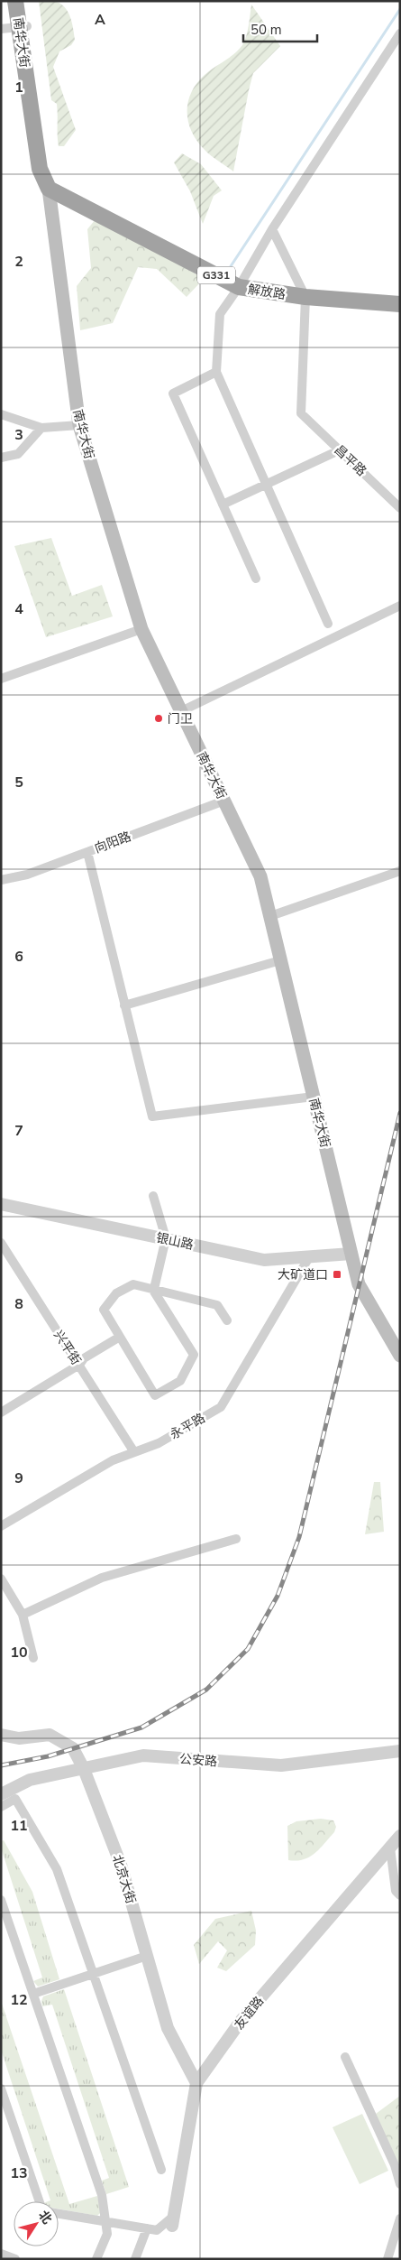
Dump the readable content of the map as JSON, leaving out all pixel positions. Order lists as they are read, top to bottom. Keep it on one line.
{"streets":{"highway":["南华大街","G331","解放路"],"street":["昌平路","向阳路","银山路","兴平街","永平路","公安路","北京大街","友谊路"]},"crossings":[["南华大街","解放路"],["南华大街","向阳路"],["南华大街","银山路"],["解放路","昌平路"],["银山路","永平路"],["兴平街","永平路"],["公安路","北京大街"],["北京大街","友谊路"]],"places":{"other":["门卫"],"transit":["大矿道口"]},"scale_bar":"50 m","north":"top right","grid":{"columns":["A"],"rows":["1","2","3","4","5","6","7","8","9","10","11","12","13"]}}
